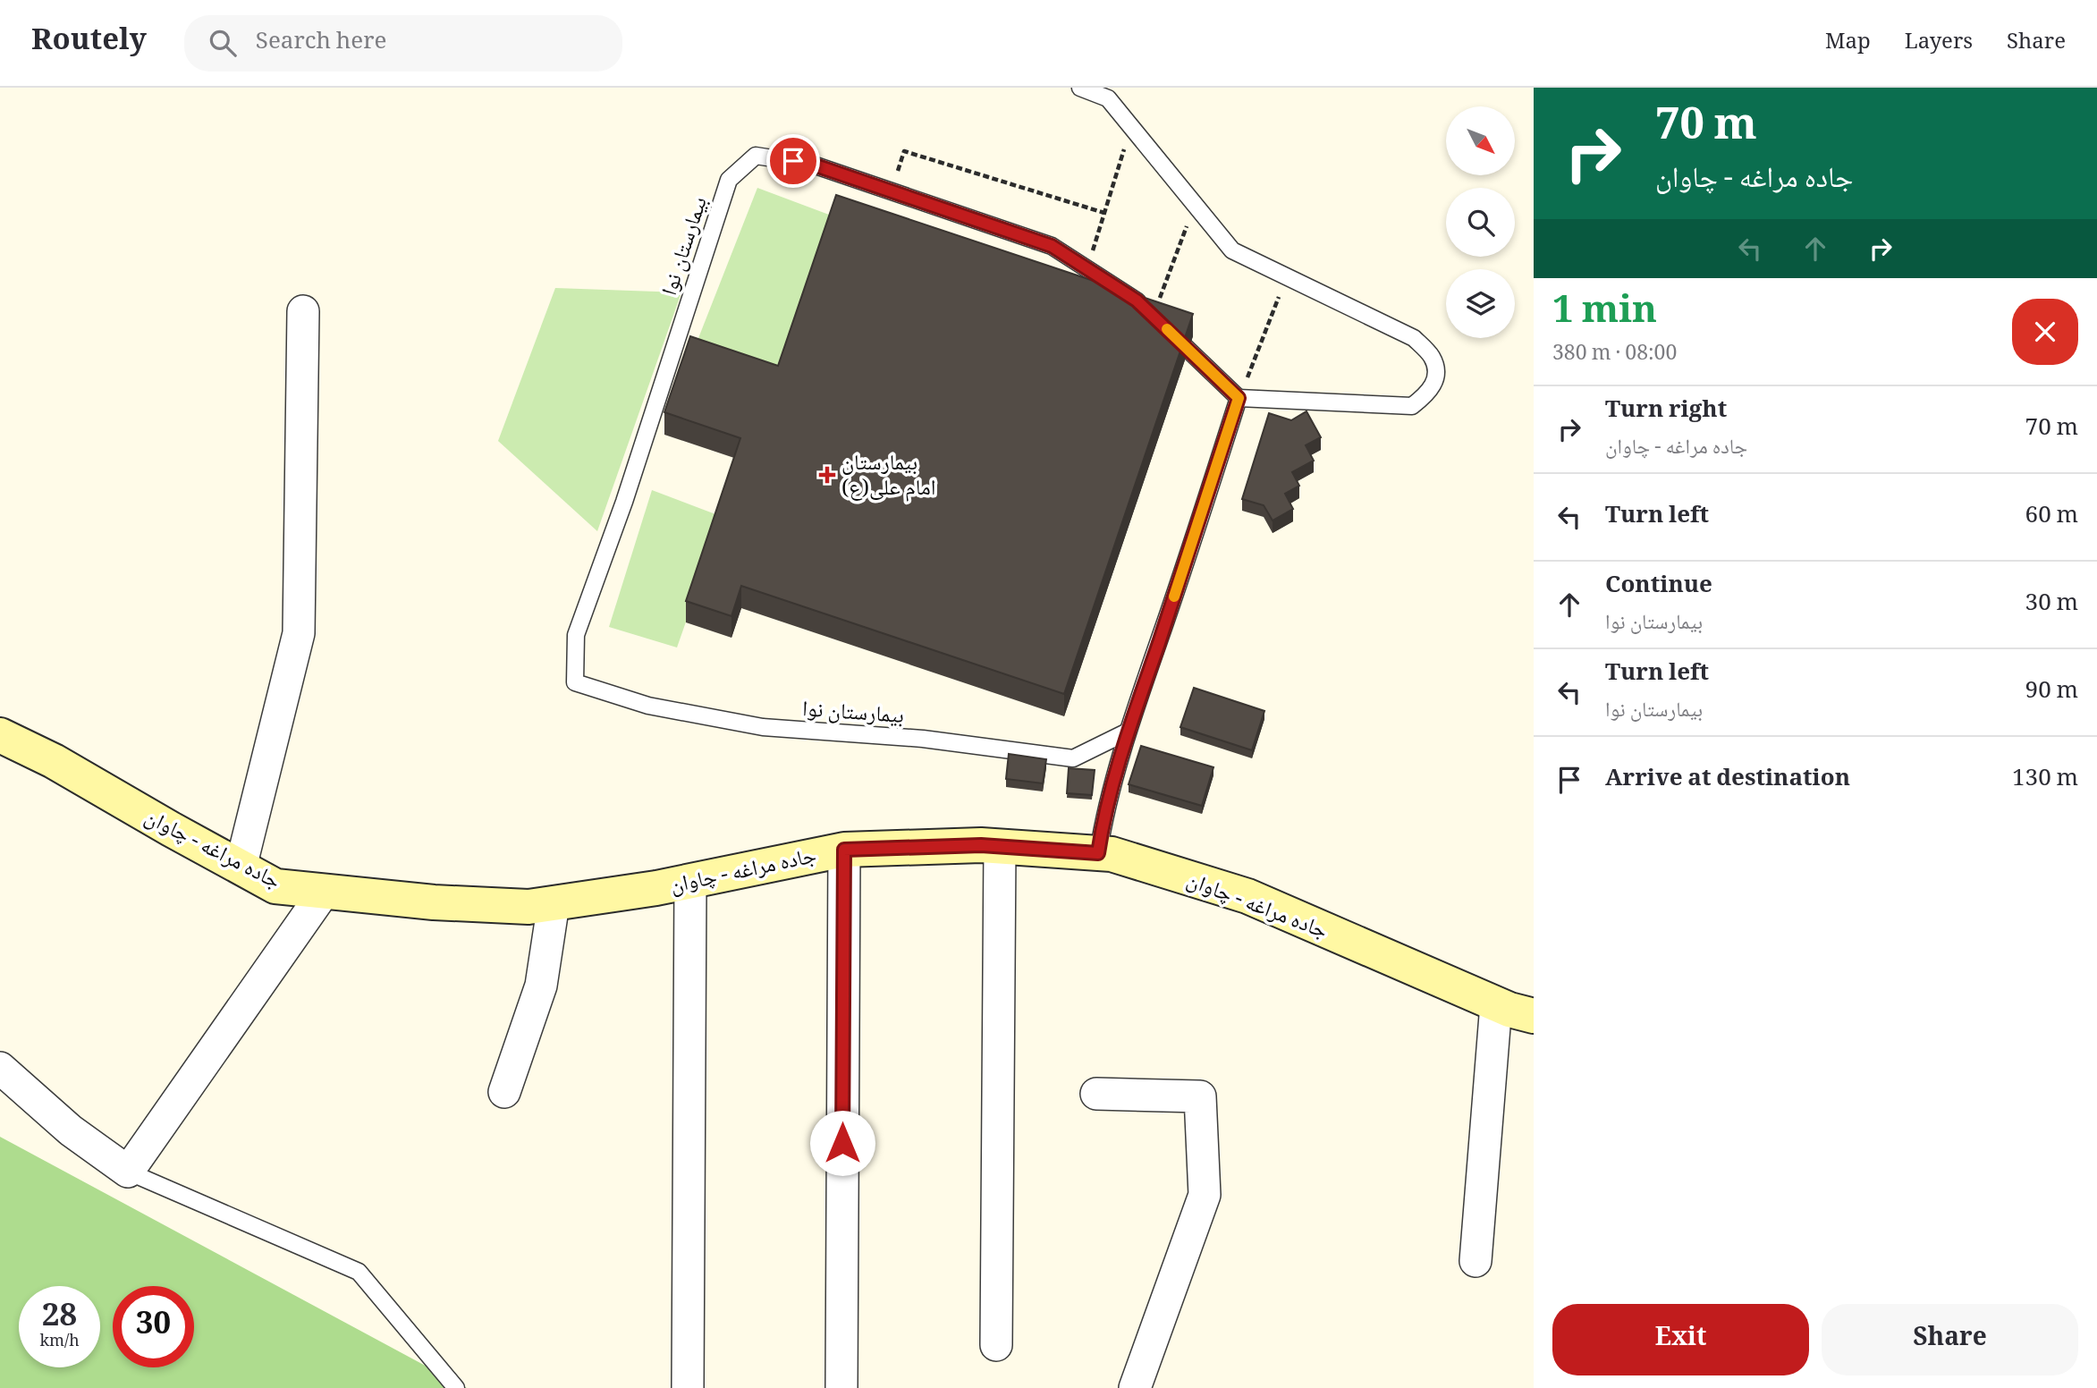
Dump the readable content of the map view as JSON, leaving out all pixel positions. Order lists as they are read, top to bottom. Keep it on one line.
{"streets":{"street":["جاده مراغه - چاوان"],"lane":["بیمارستان نوا"]},"places":{"health":["بیمارستان امام علی(ع)"]},"north":"bottom right","page":{"header":"Routely","search":"Search here","nav":["Map","Layers","Share"],"turn":["70 m","جاده مراغه - چاوان"],"heading":["1 min","380 m · 08:00"],"list":[{"name":"Turn right","note":"جاده مراغه - چاوان","value":"70 m"},{"name":"Turn left","value":"60 m"},{"name":"Continue","note":"بیمارستان نوا","value":"30 m"},{"name":"Turn left","note":"بیمارستان نوا","value":"90 m"},{"name":"Arrive at destination","value":"130 m"}],"speed":"28 km/h","limit":"30","buttons":["Exit","Share"]}}
